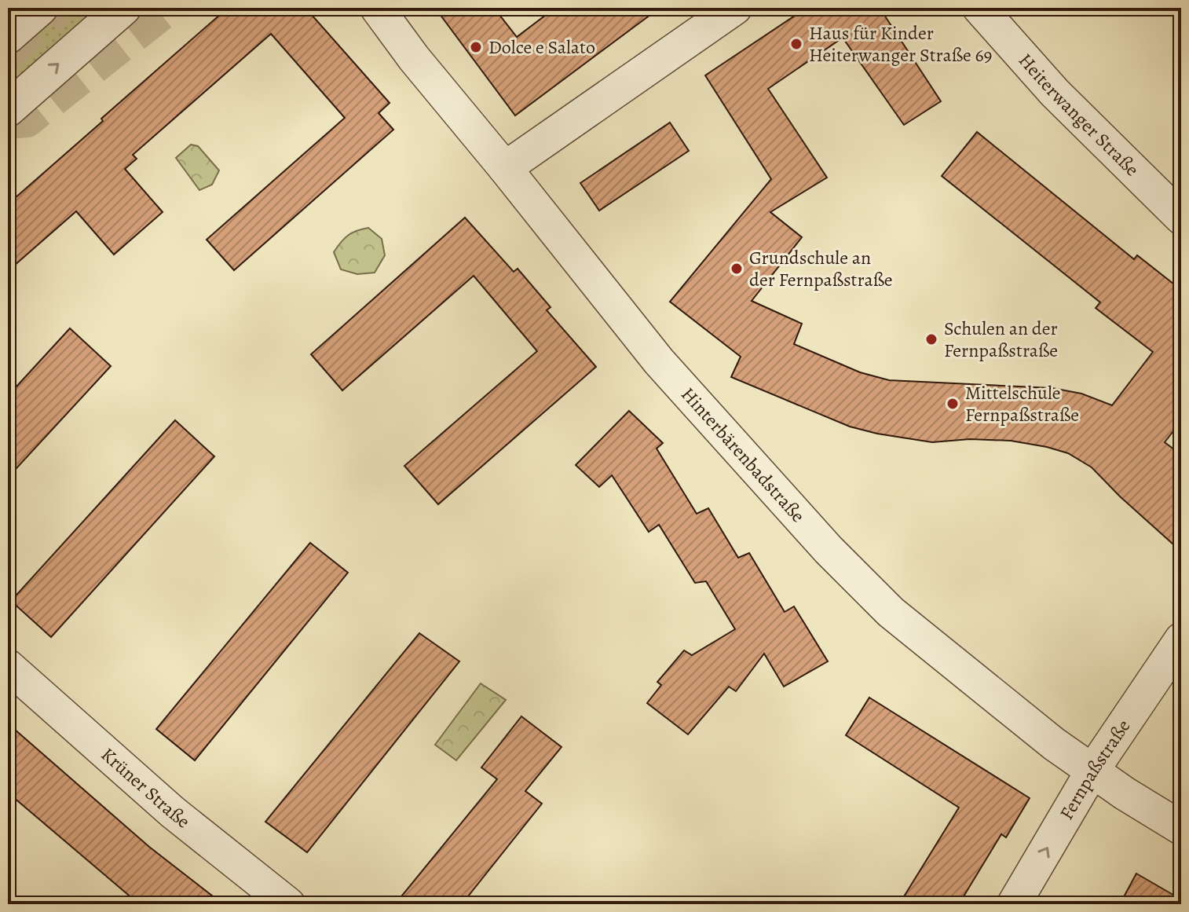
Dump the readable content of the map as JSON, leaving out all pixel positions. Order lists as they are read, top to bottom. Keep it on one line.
{"streets":{"street":["Heiterwanger Straße","Hinterbärenbadstraße","Fernpaßstraße","Krüner Straße"]},"crossings":[["Hinterbärenbadstraße","Fernpaßstraße"]],"one_way":["Fernpaßstraße"],"places":["Haus für Kinder Heiterwanger Straße 69","Dolce e Salato","Grundschule an der Fernpaßstraße","Schulen an der Fernpaßstraße","Mittelschule Fernpaßstraße"]}
